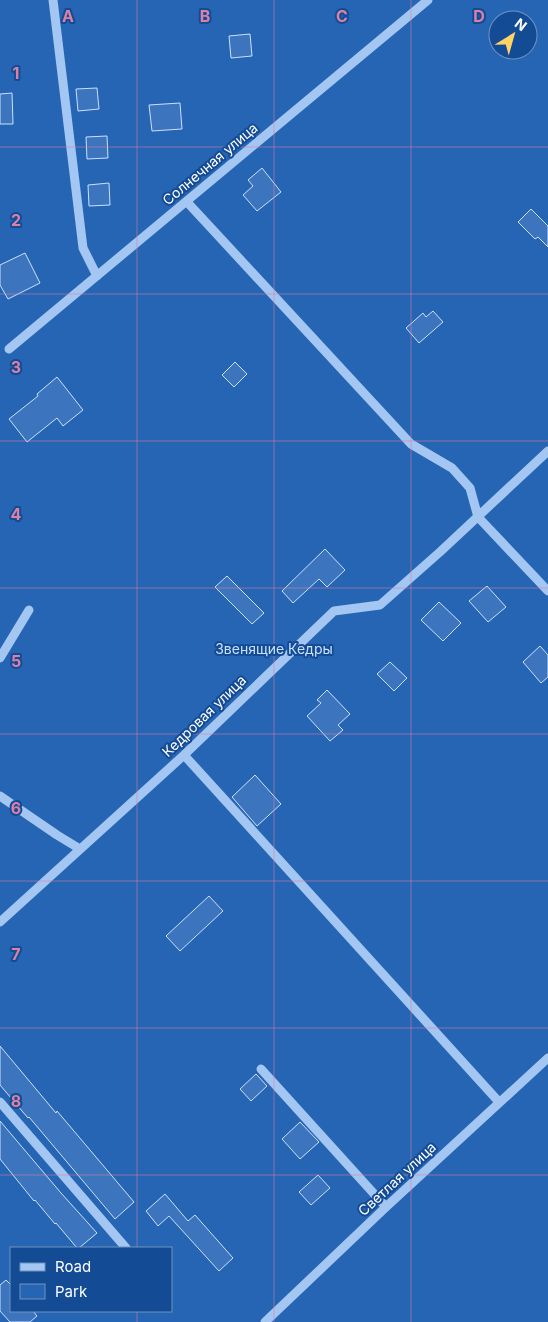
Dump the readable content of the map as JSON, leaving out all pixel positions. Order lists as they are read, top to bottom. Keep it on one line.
{"streets":{"street":["Солнечная улица","Кедровая улица","Светлая улица"]},"parks":["Звенящие Кедры"],"legend":["Road","Park"],"north":"top right","grid":{"columns":["A","B","C","D"],"rows":["1","2","3","4","5","6","7","8"]}}
